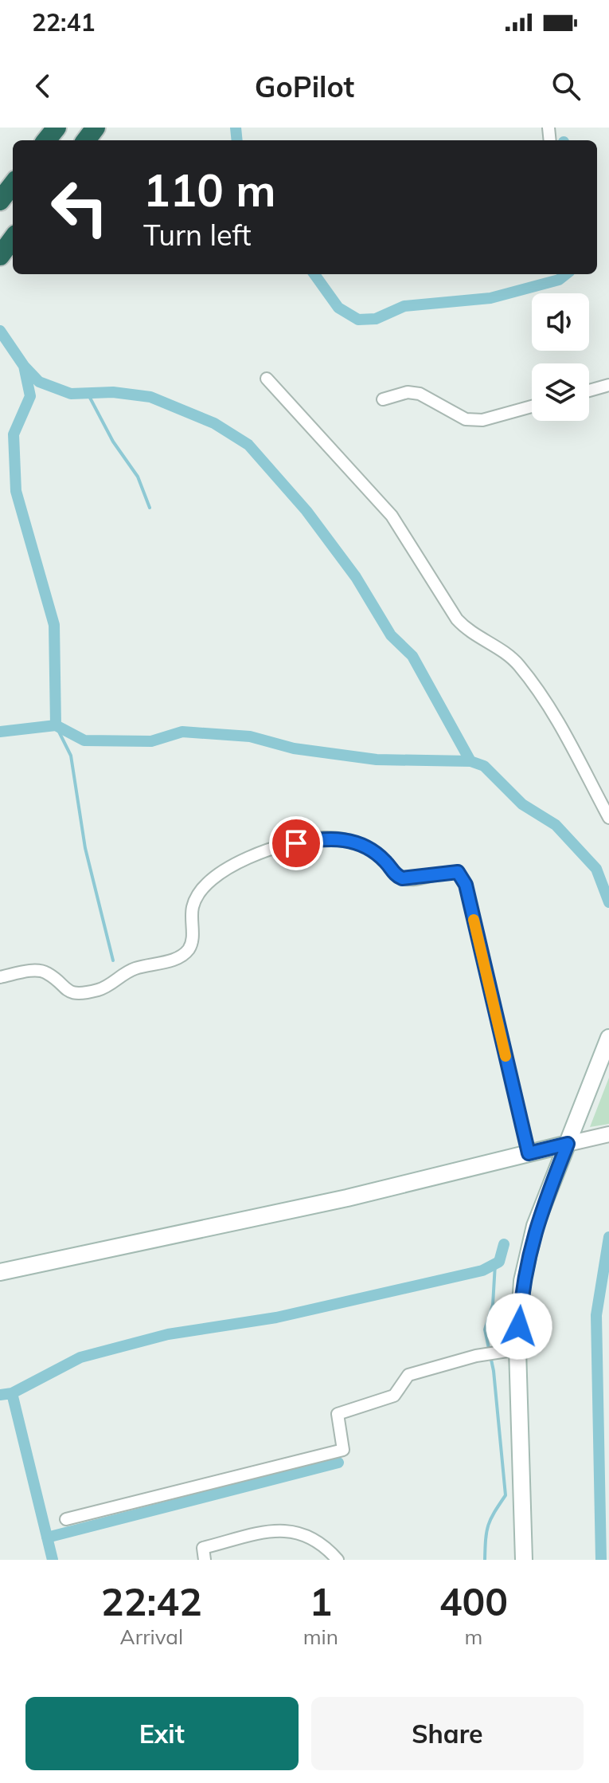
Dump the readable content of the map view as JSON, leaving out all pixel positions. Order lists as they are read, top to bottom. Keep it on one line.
{"page":{"status":"22:41","header":"GoPilot","turn":["110 m","Turn left"],"eta":["22:42","Arrival","1","min","400","m"],"buttons":["Exit","Share"]}}
